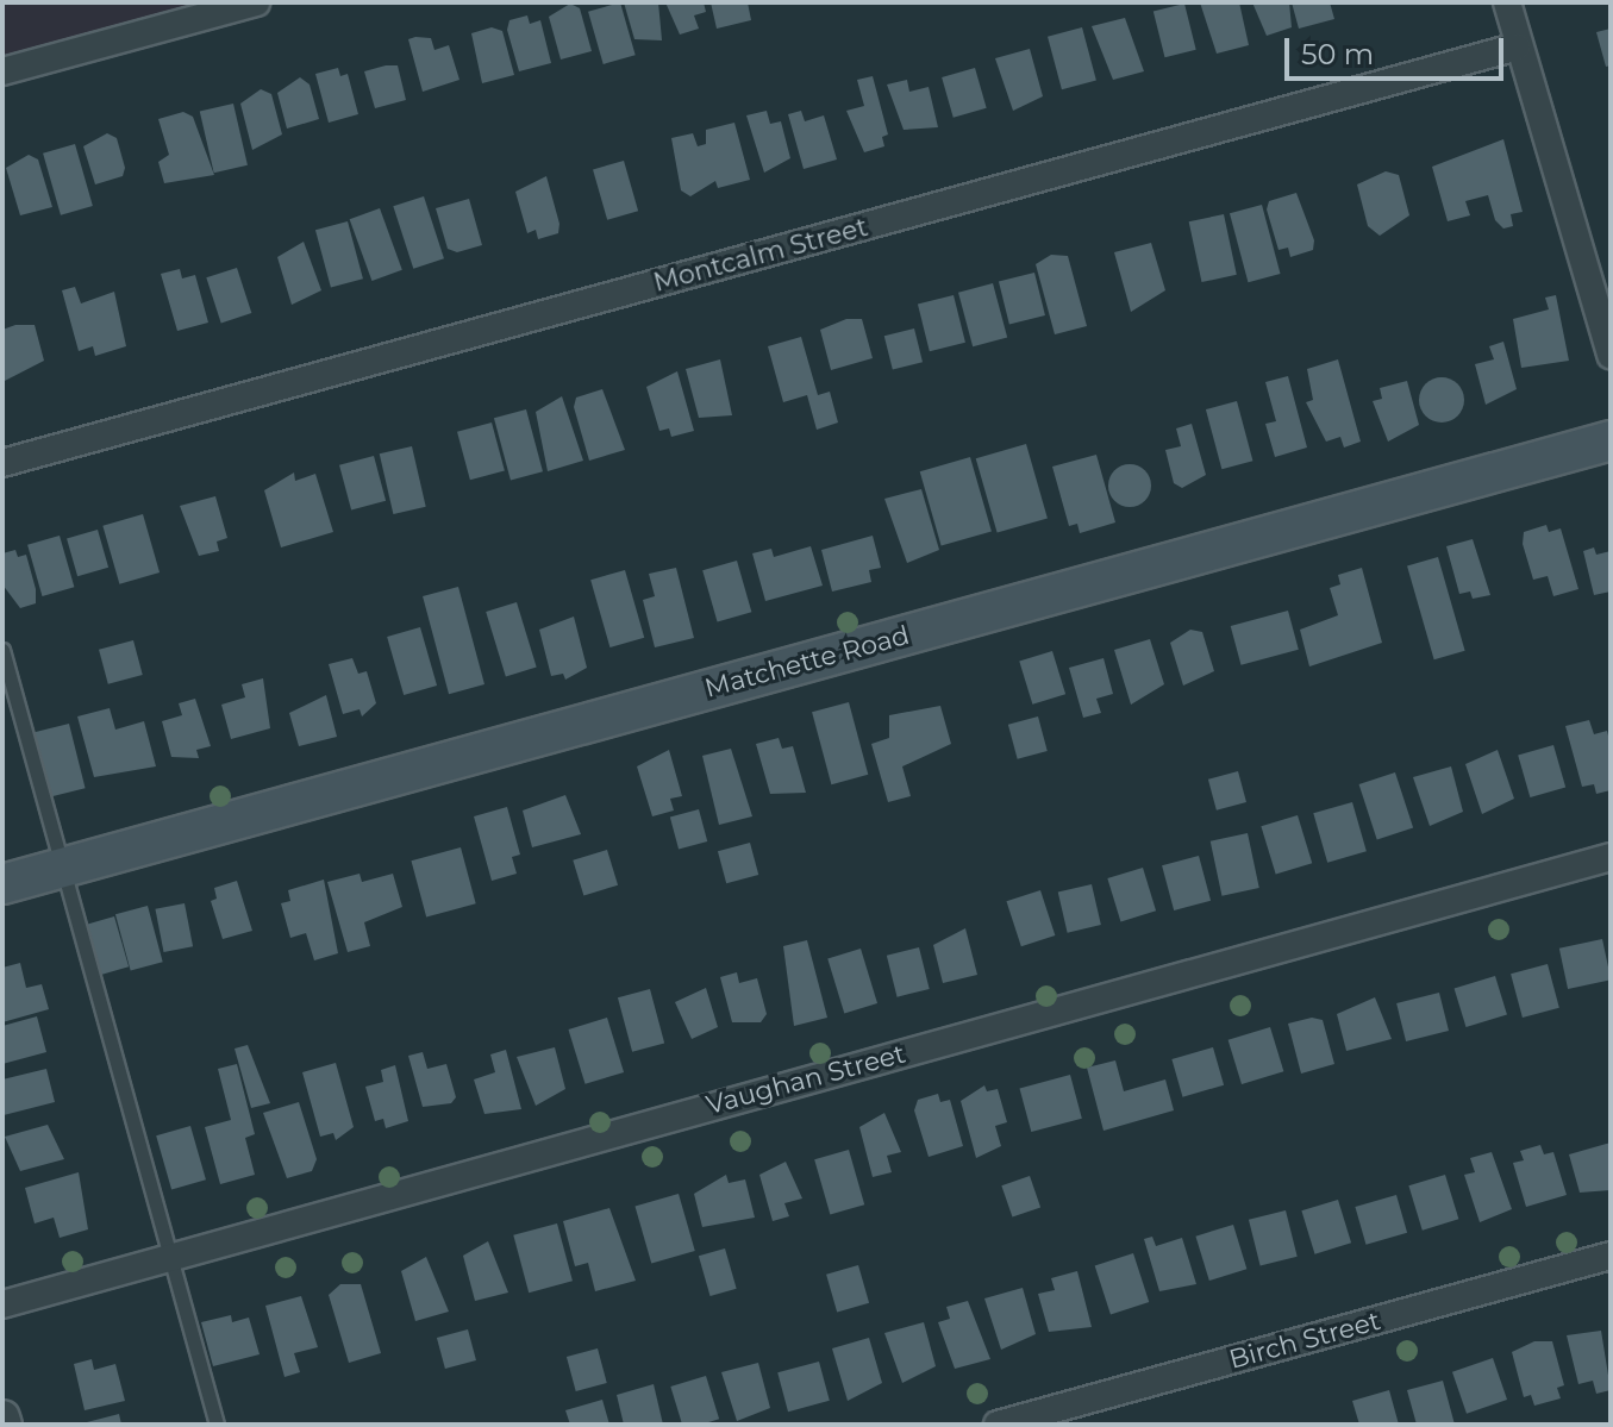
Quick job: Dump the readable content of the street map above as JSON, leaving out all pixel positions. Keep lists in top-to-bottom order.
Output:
{
  "streets": {
    "main road": ["Matchette Road"],
    "street": ["Montcalm Street", "Vaughan Street", "Birch Street"]
  },
  "scale_bar": "50 m"
}
